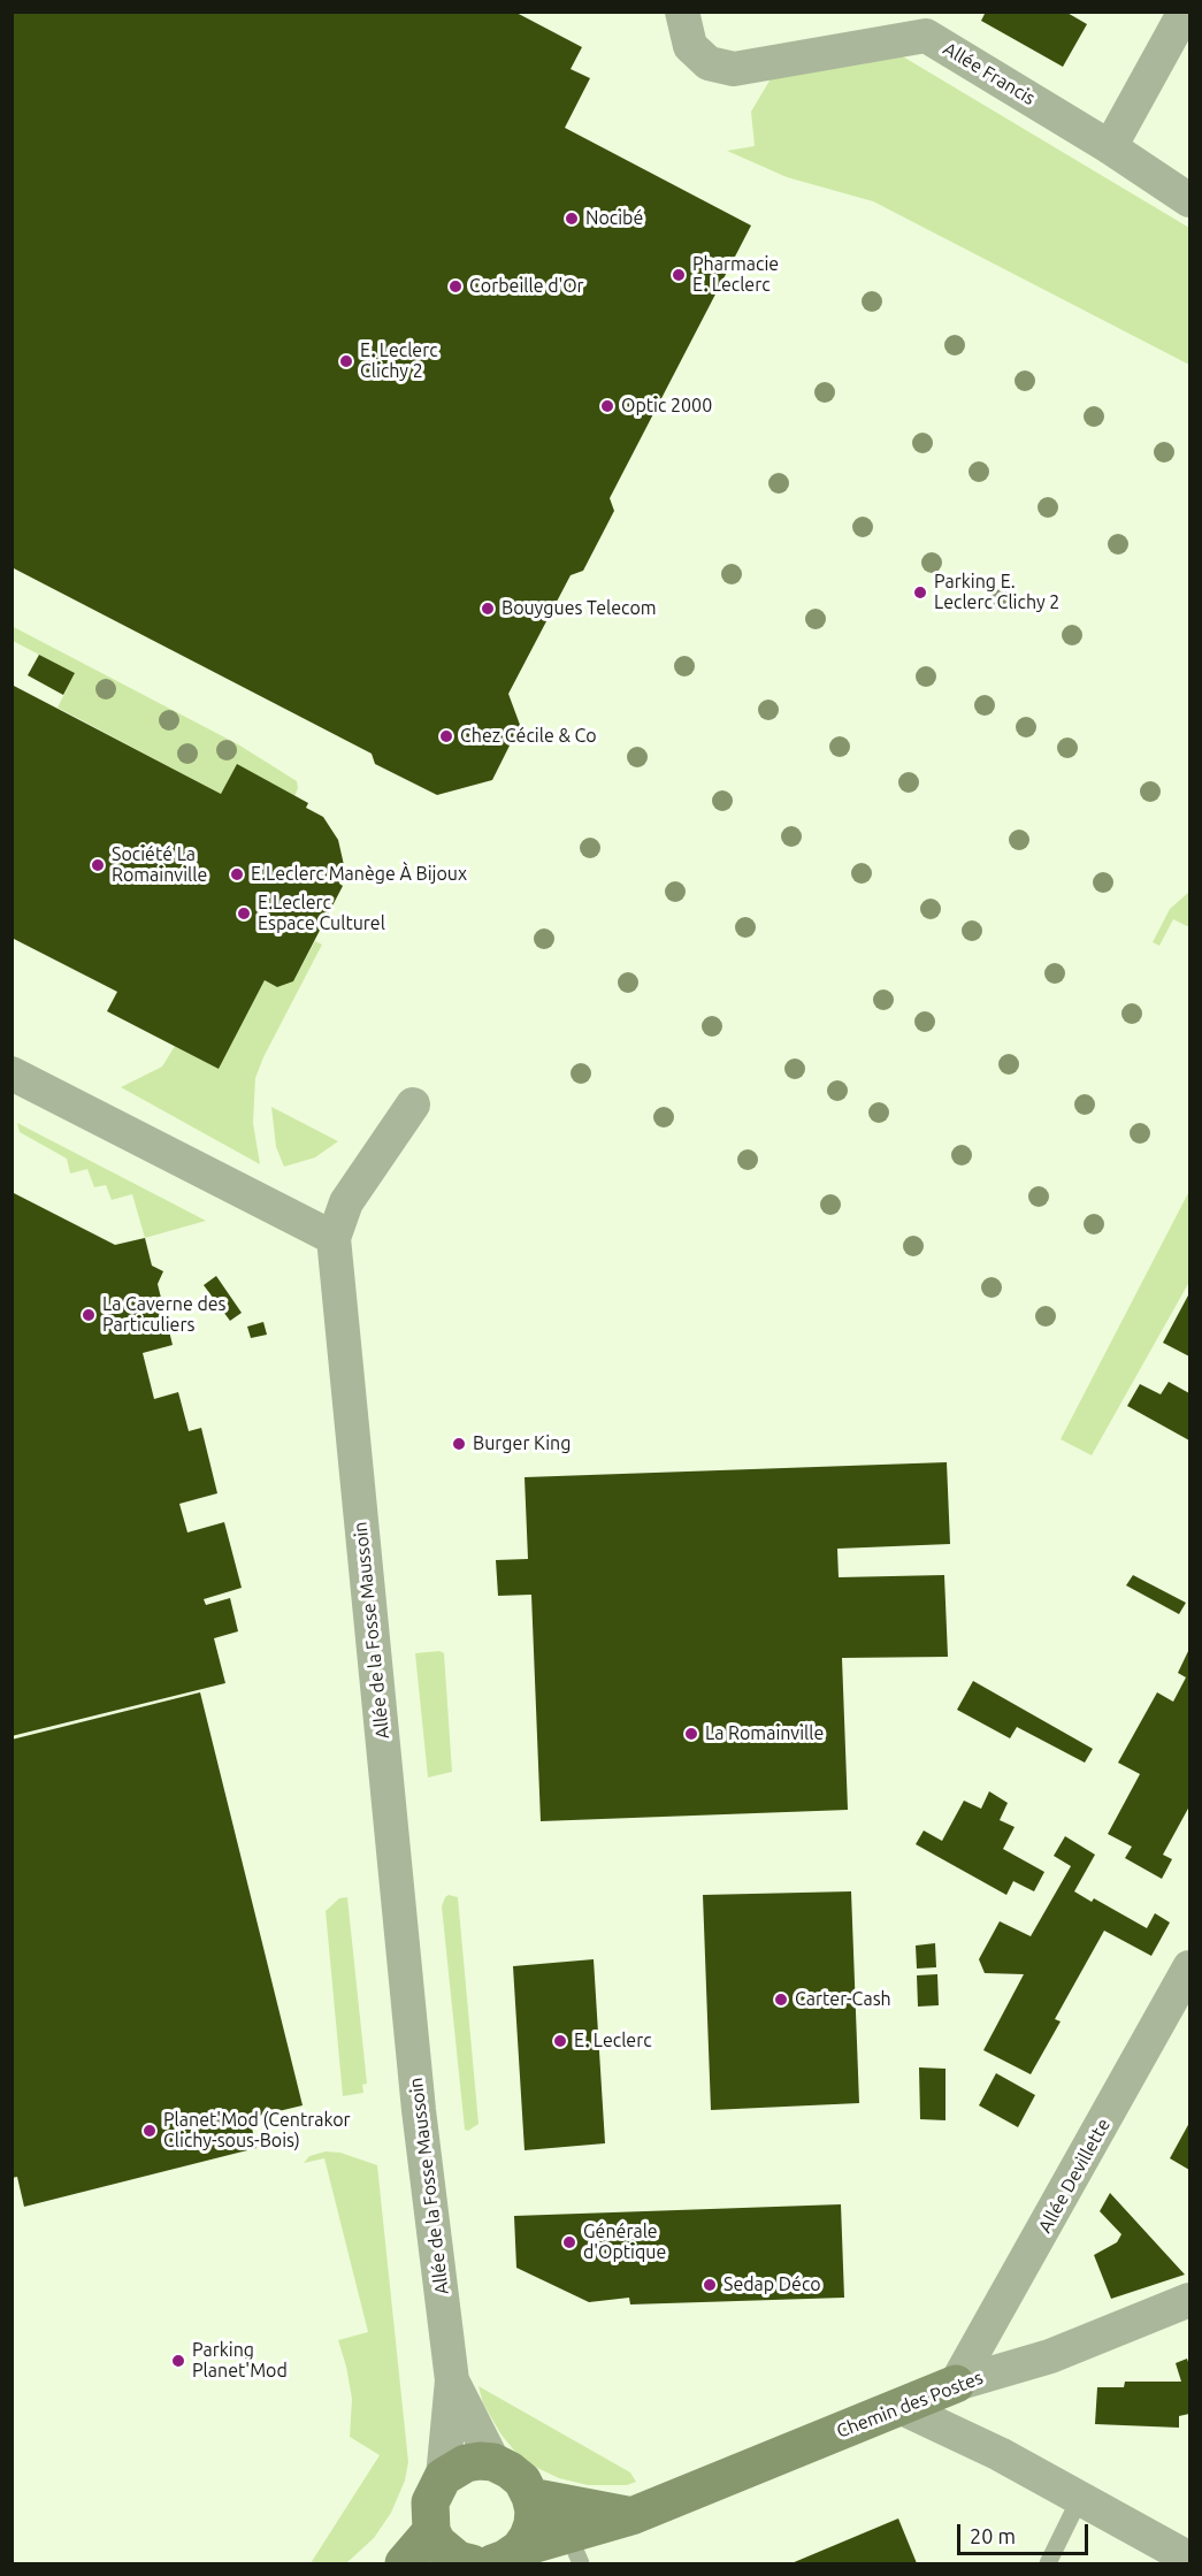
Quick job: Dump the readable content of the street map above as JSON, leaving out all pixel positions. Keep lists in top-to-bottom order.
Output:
{
  "streets": {
    "street": [
      "Allée Francis",
      "Allée de la Fosse Maussoin",
      "Allée Devillette",
      "Chemin des Postes"
    ]
  },
  "crossings": [
    ["Allée Devillette", "Chemin des Postes"]
  ],
  "places": [
    "Nocibé",
    "Pharmacie E. Leclerc",
    "Corbeille d'Or",
    "E. Leclerc Clichy 2",
    "Optic 2000",
    "Parking E. Leclerc Clichy 2",
    "Bouygues Telecom",
    "Chez Cécile & Co",
    "Société La Romainville",
    "E.Leclerc Manège À Bijoux",
    "E.Leclerc Espace Culturel",
    "La Caverne des Particuliers",
    "Burger King",
    "La Romainville",
    "Carter-Cash",
    "E. Leclerc",
    "Planet'Mod (Centrakor Clichy-sous-Bois)",
    "Générale d'Optique",
    "Sedap Déco",
    "Parking Planet'Mod"
  ],
  "scale_bar": "20 m"
}
